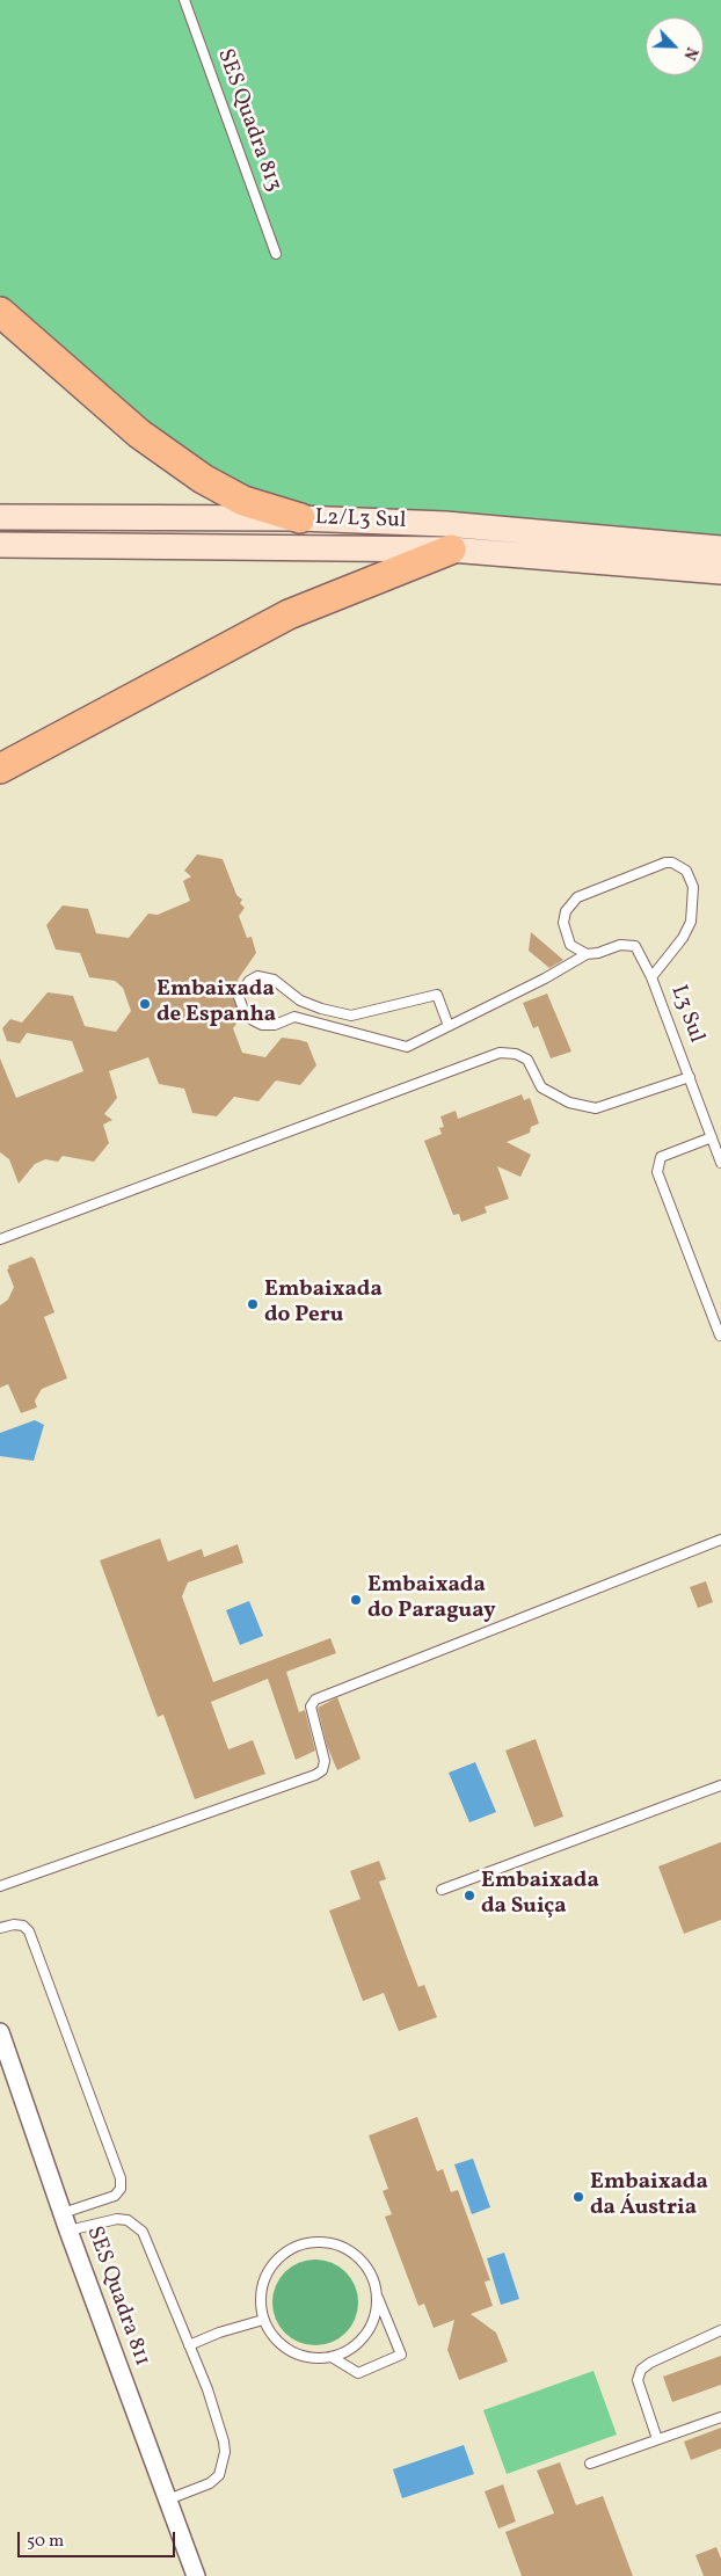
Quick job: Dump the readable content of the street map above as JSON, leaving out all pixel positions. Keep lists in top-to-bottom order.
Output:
{
  "streets": {
    "main road": ["L2/L3 Sul"],
    "street": ["SES Quadra 811"],
    "lane": ["SES Quadra 813", "L3 Sul"]
  },
  "places": [
    "Embaixada de Espanha",
    "Embaixada do Peru",
    "Embaixada do Paraguay",
    "Embaixada da Suiça",
    "Embaixada da Áustria"
  ],
  "scale_bar": "50 m",
  "north": "bottom right"
}
